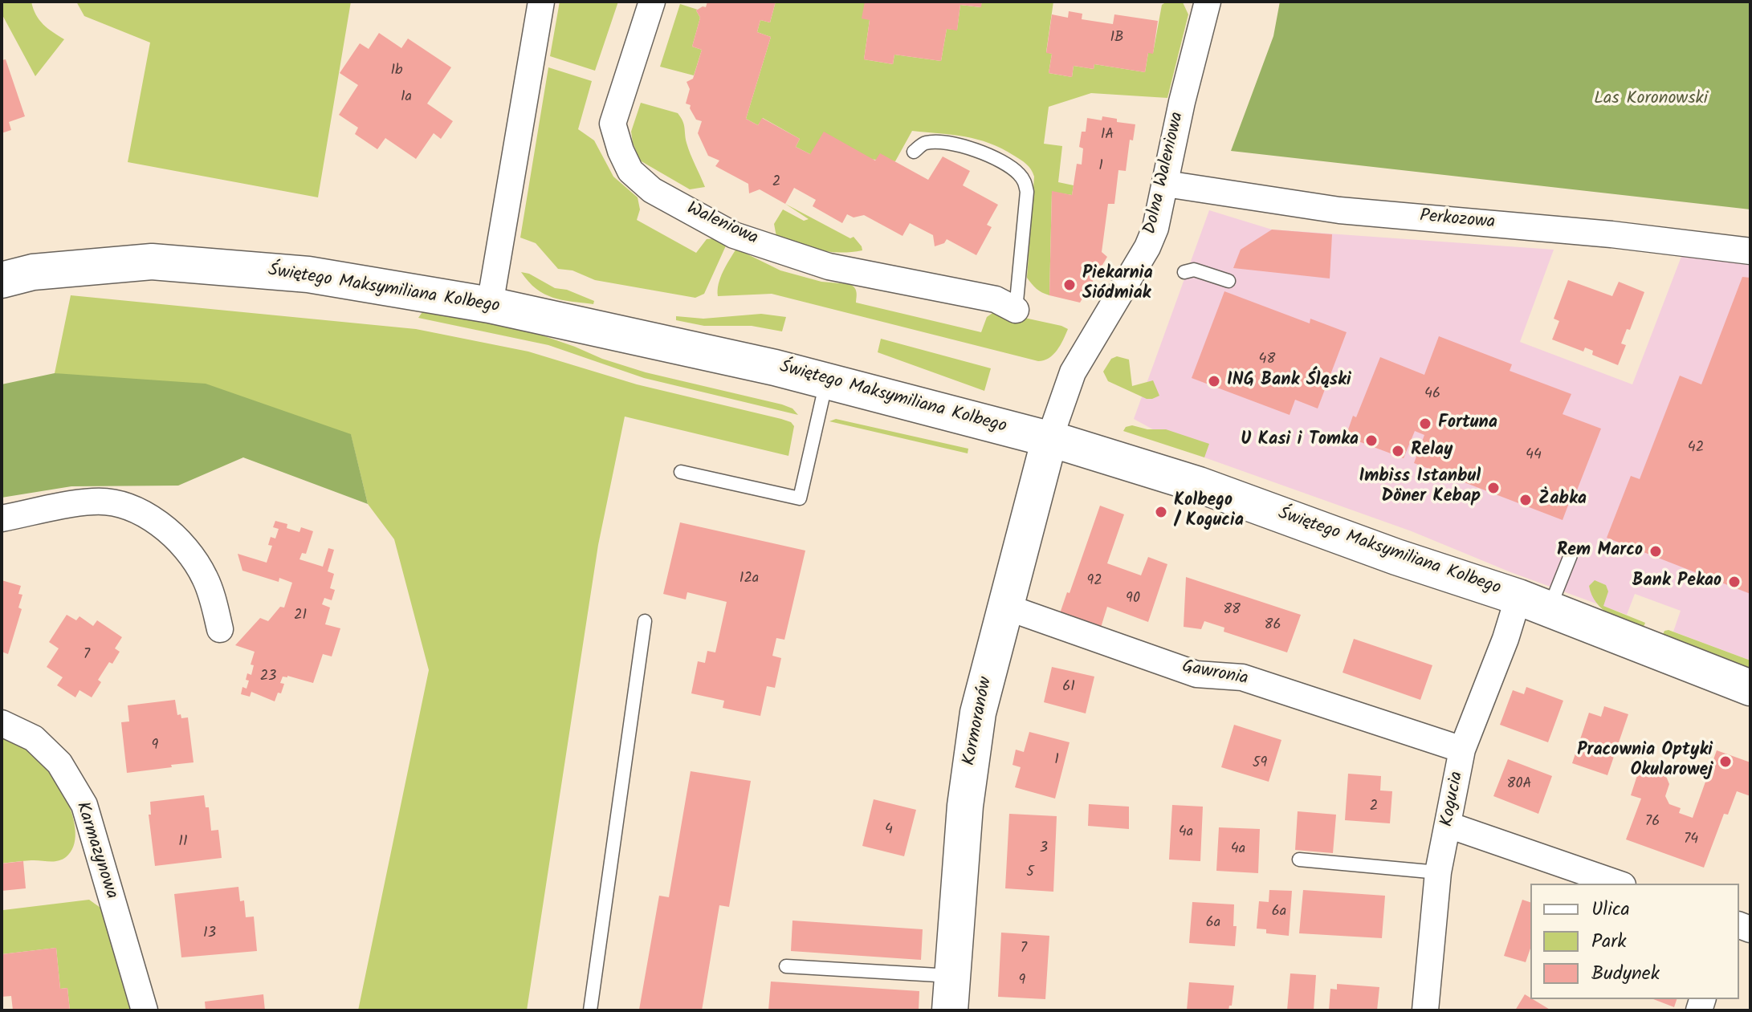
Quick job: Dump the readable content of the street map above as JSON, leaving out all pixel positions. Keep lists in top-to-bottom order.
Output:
{
  "streets": {
    "main road": ["Świętego Maksymiliana Kolbego", "Kormoranów"],
    "street": [
      "Dolna Waleniowa",
      "Perkozowa",
      "Waleniowa",
      "Gawronia",
      "Kogucia",
      "Karmazynowa"
    ]
  },
  "crossings": [
    ["Dolna Waleniowa", "Perkozowa"],
    ["Dolna Waleniowa", "Świętego Maksymiliana Kolbego"],
    ["Dolna Waleniowa", "Kormoranów"],
    ["Świętego Maksymiliana Kolbego", "Kormoranów"],
    ["Świętego Maksymiliana Kolbego", "Kogucia"],
    ["Gawronia", "Kormoranów"],
    ["Gawronia", "Kogucia"]
  ],
  "parks": ["Las Koronowski"],
  "places": [
    "Piekarnia Siódmiak",
    "ING Bank Śląski",
    "Fortuna",
    "U Kasi i Tomka",
    "Relay",
    "Imbiss Istanbul Döner Kebap",
    "Żabka",
    "Kolbego / Kogucia",
    "Rem Marco",
    "Bank Pekao",
    "Pracownia Optyki Okularowej"
  ],
  "house_numbers": [
    "1B",
    "1b",
    "1a",
    "1A",
    "1",
    "2",
    "48",
    "46",
    "42",
    "44",
    "12a",
    "92",
    "90",
    "88",
    "21",
    "86",
    "7",
    "23",
    "61",
    "9",
    "1",
    "59",
    "80A",
    "2",
    "76",
    "4",
    "4a",
    "74",
    "11",
    "3",
    "4a",
    "5",
    "6a",
    "6a",
    "13",
    "7",
    "9"
  ],
  "legend": ["Ulica", "Park", "Budynek"]
}
